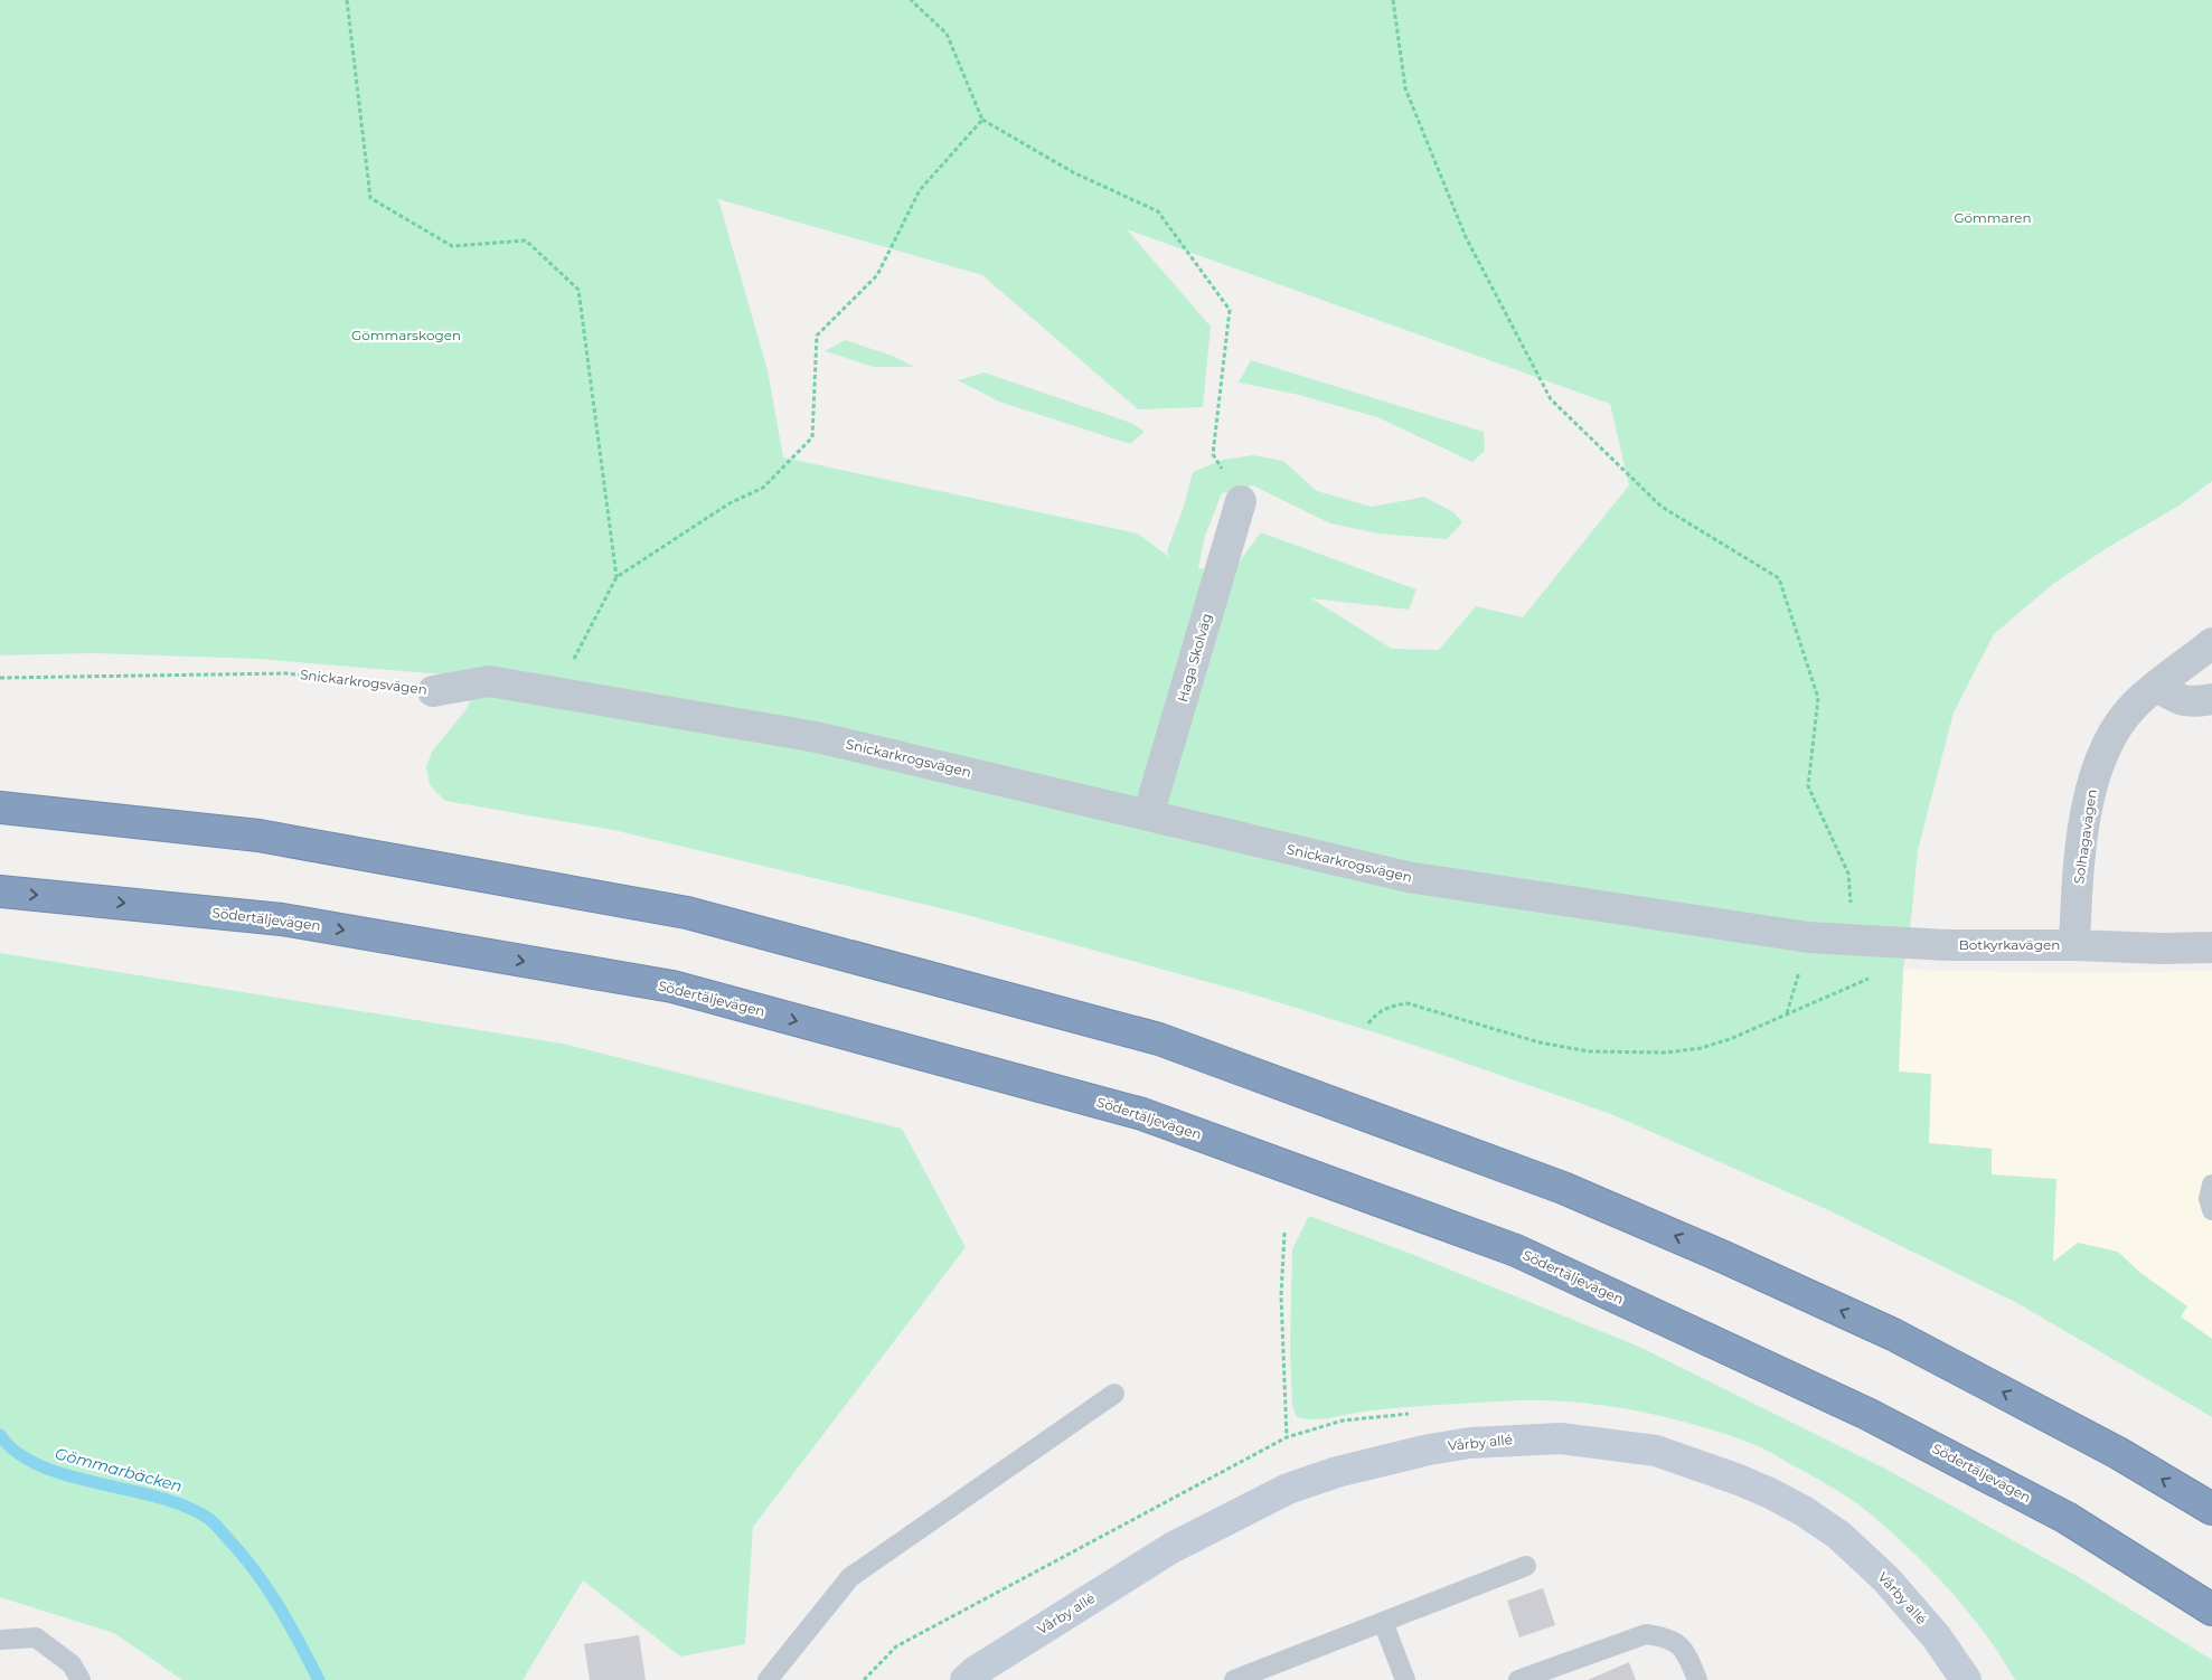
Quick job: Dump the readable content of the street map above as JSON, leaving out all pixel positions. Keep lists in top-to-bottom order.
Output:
{
  "streets": {
    "highway": ["Södertäljevägen"],
    "street": [
      "Haga Skolväg",
      "Snickarkrogsvägen",
      "Solhagavägen",
      "Botkyrkavägen",
      "Vårby allé"
    ]
  },
  "crossings": [
    ["Haga Skolväg", "Snickarkrogsvägen"],
    ["Snickarkrogsvägen", "Botkyrkavägen"],
    ["Solhagavägen", "Botkyrkavägen"]
  ],
  "water": ["Gömmarbäcken"],
  "parks": ["Gömmaren", "Gömmarskogen"]
}
